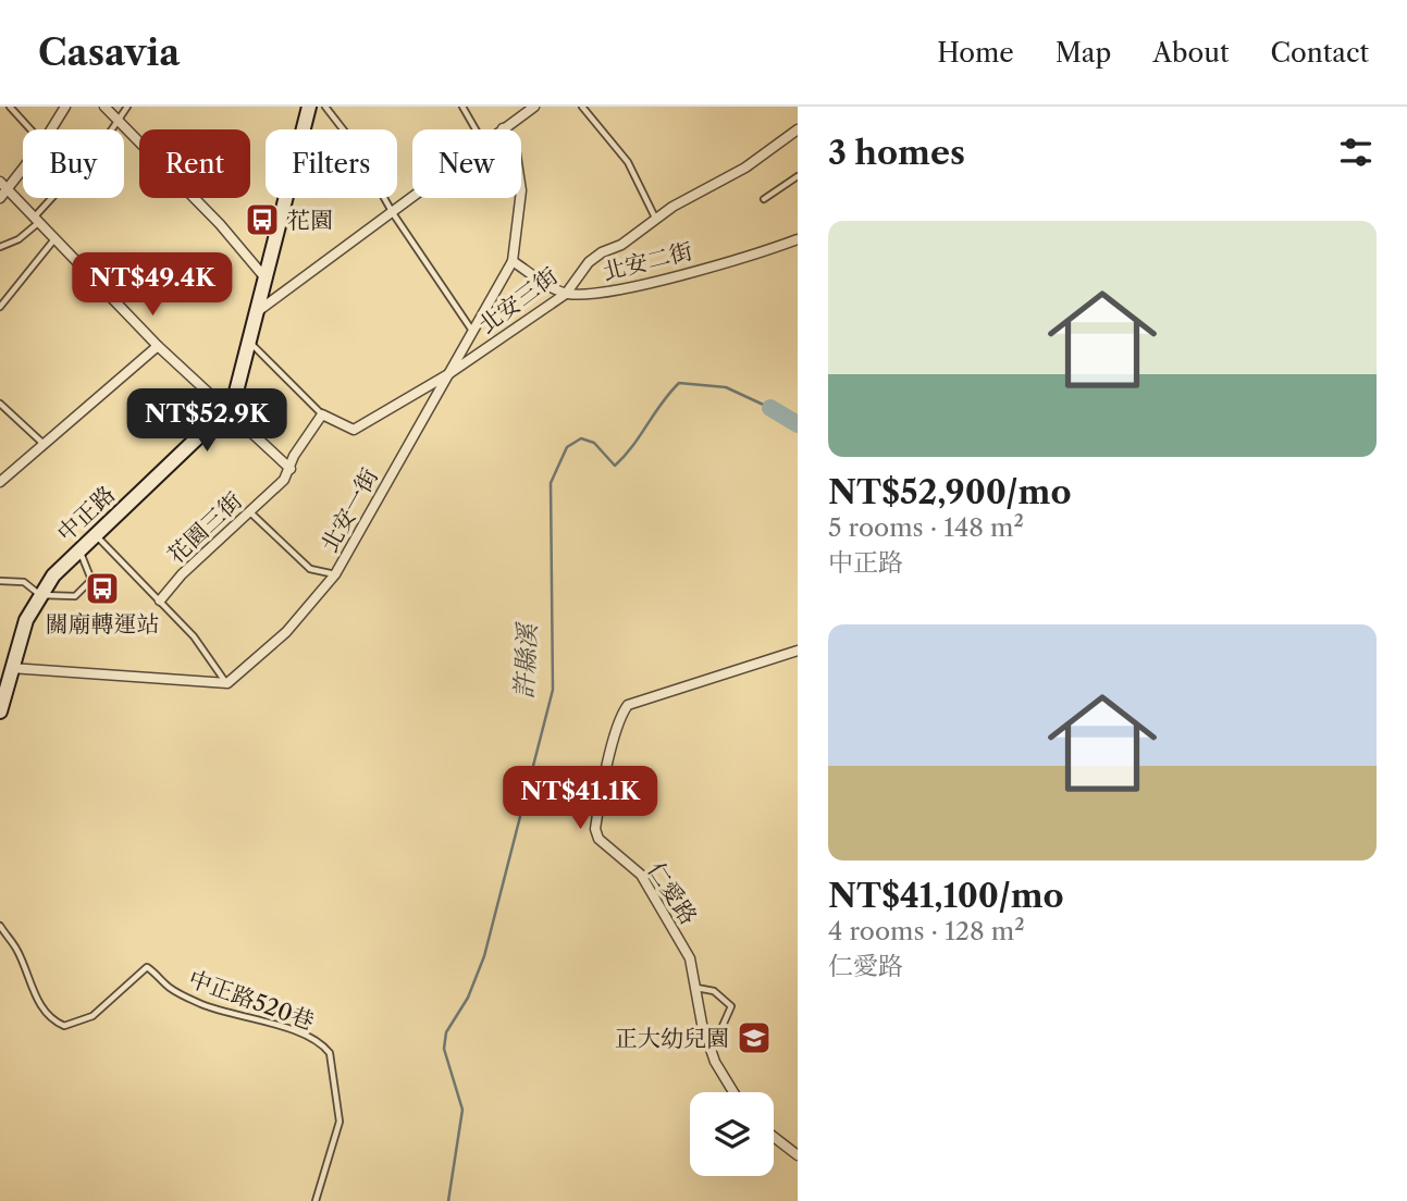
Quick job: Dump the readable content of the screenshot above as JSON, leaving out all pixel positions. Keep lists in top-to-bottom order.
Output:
{
  "streets": {
    "main road": ["中正路"],
    "street": [
      "北安二街",
      "北安三街",
      "北安一街",
      "花園三街",
      "仁愛路"
    ],
    "lane": ["中正路520巷"]
  },
  "crossings": [
    ["北安二街", "北安三街"],
    ["北安三街", "北安一街"]
  ],
  "water": ["許縣溪"],
  "places": {
    "bus stop": ["花園", "關廟轉運站"],
    "school or university": ["正大幼兒園"]
  },
  "page": {
    "header": "Casavia",
    "nav": [
      "Home",
      "Map",
      "About",
      "Contact"
    ],
    "heading": "3 homes",
    "chip": [
      "Buy",
      "Rent",
      "Filters",
      "New"
    ],
    "list": [
      {
        "name": "NT$52,900/mo",
        "note": "5 rooms · 148 m² · 中正路"
      },
      {
        "name": "NT$41,100/mo",
        "note": "4 rooms · 128 m² · 仁愛路"
      }
    ],
    "price": ["NT$49.4K", "NT$52.9K", "NT$41.1K"]
  }
}
